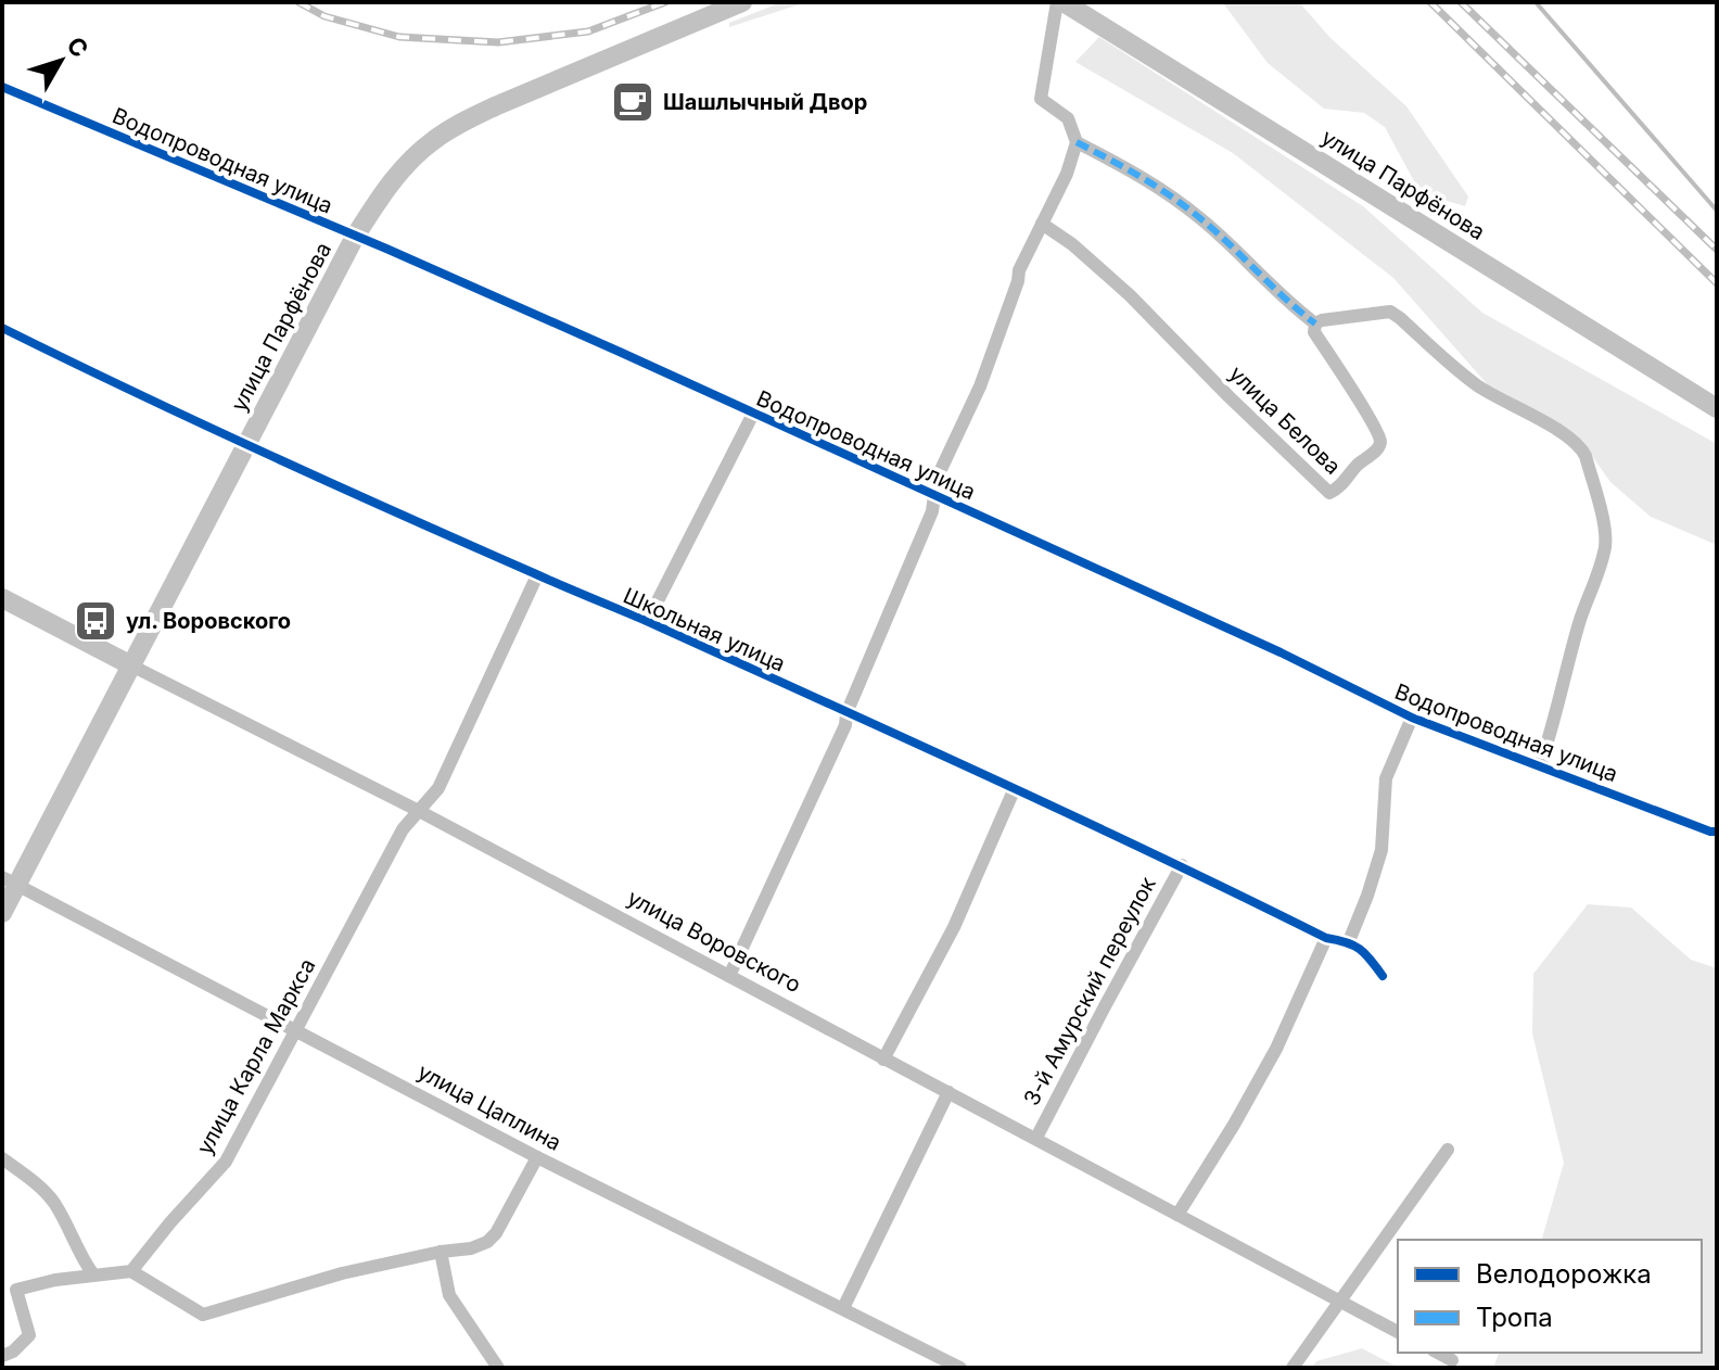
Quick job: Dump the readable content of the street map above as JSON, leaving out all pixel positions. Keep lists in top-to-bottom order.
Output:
{
  "streets": {
    "main road": ["улица Парфёнова", "улица Воровского"],
    "street": [
      "Водопроводная улица",
      "улица Белова",
      "Школьная улица",
      "3-й Амурский переулок",
      "улица Карла Маркса",
      "улица Цаплина"
    ]
  },
  "crossings": [
    ["Водопроводная улица", "улица Парфёнова"],
    ["улица Парфёнова", "Школьная улица"],
    ["улица Парфёнова", "улица Воровского"],
    ["улица Парфёнова", "улица Цаплина"],
    ["Школьная улица", "3-й Амурский переулок"],
    ["Школьная улица", "улица Карла Маркса"],
    ["улица Воровского", "3-й Амурский переулок"],
    ["улица Воровского", "улица Карла Маркса"],
    ["улица Карла Маркса", "улица Цаплина"]
  ],
  "places": {
    "cafe": ["Шашлычный Двор"],
    "bus stop": ["ул. Воровского"]
  },
  "legend": ["Велодорожка", "Тропа"],
  "north": "top right"
}
